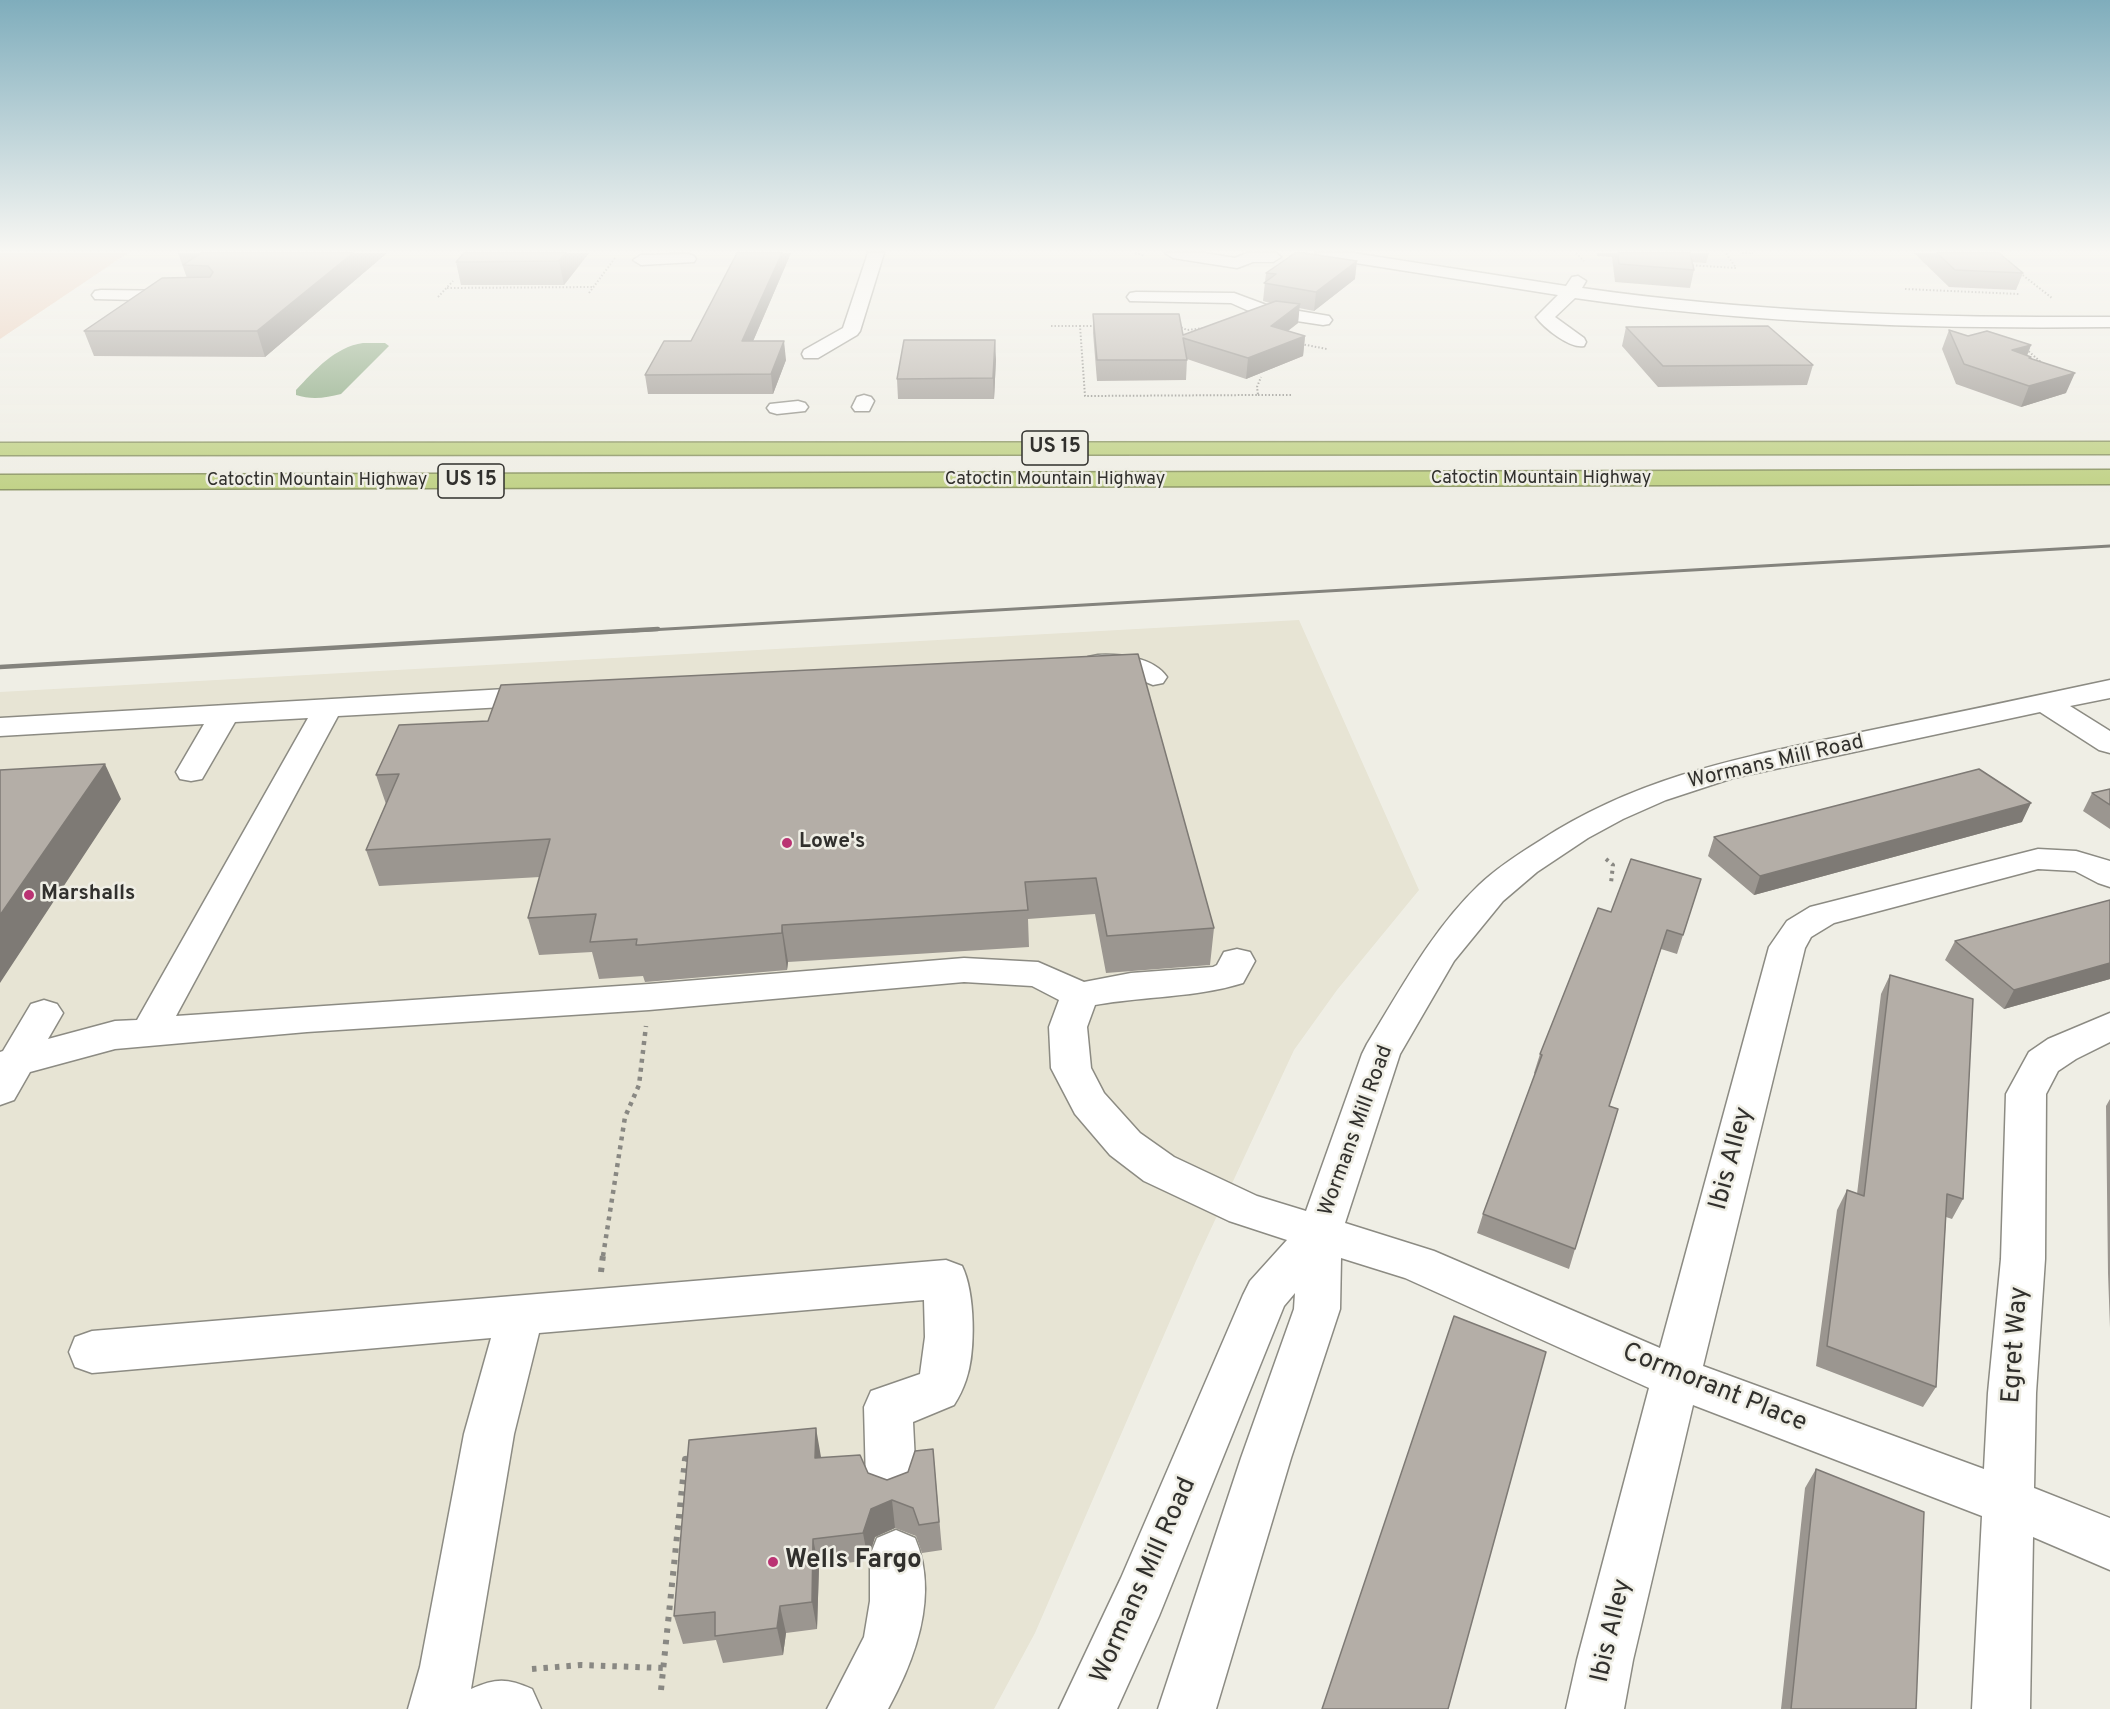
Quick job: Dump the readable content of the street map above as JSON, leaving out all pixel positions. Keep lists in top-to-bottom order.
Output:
{
  "streets": {
    "highway": ["US 15", "Catoctin Mountain Highway"],
    "street": [
      "Wormans Mill Road",
      "Ibis Alley",
      "Egret Way",
      "Cormorant Place"
    ]
  },
  "crossings": [
    ["Wormans Mill Road", "Cormorant Place"],
    ["Ibis Alley", "Cormorant Place"],
    ["Egret Way", "Cormorant Place"]
  ],
  "places": ["Lowe's", "Marshalls", "Wells Fargo"]
}
